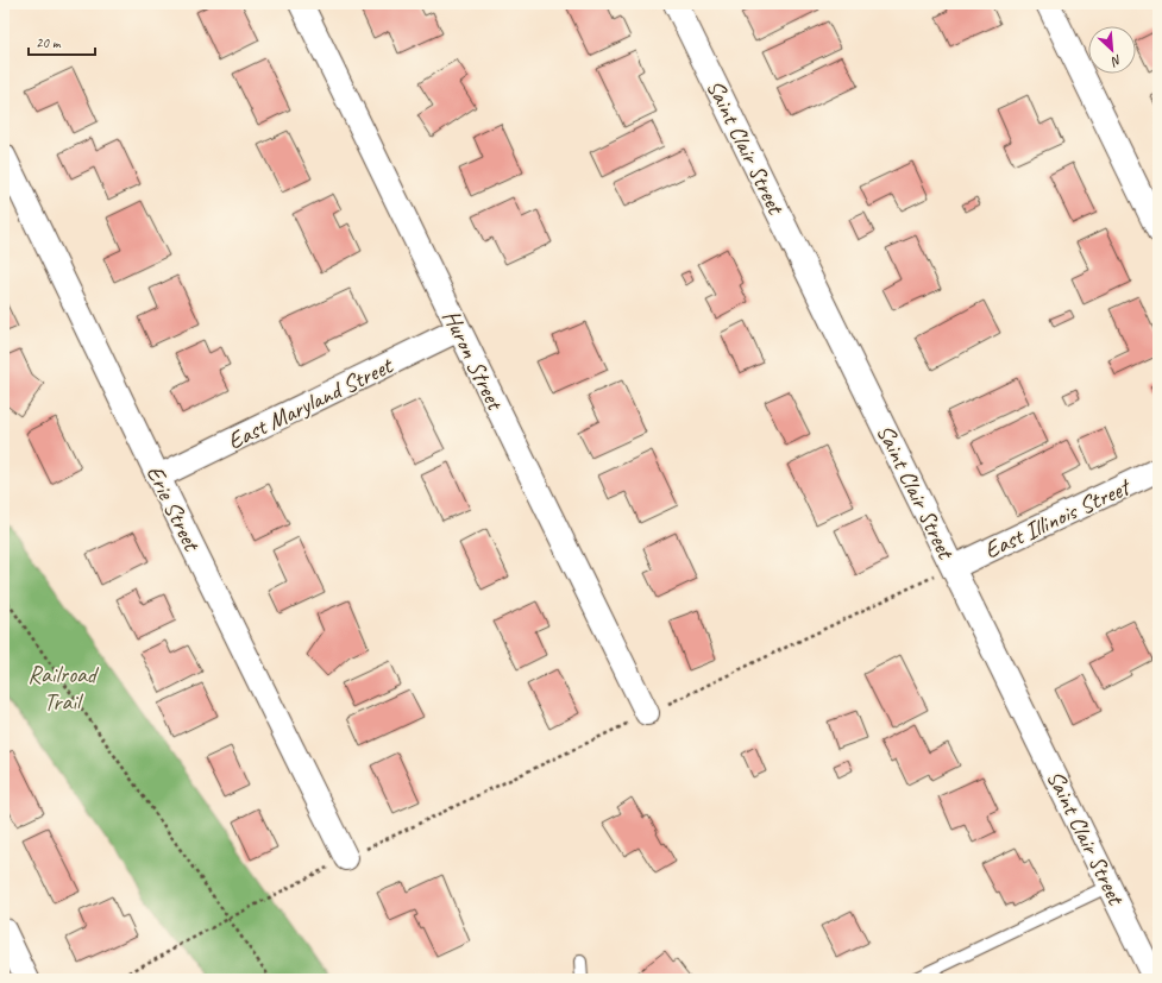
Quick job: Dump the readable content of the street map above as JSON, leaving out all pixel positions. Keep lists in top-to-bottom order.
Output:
{
  "streets": {
    "street": [
      "Saint Clair Street",
      "Huron Street",
      "East Maryland Street",
      "Erie Street",
      "East Illinois Street"
    ]
  },
  "crossings": [
    ["Saint Clair Street", "East Illinois Street"],
    ["Huron Street", "East Maryland Street"],
    ["East Maryland Street", "Erie Street"]
  ],
  "parks": ["Railroad Trail"],
  "scale_bar": "20 m",
  "north": "bottom right"
}
